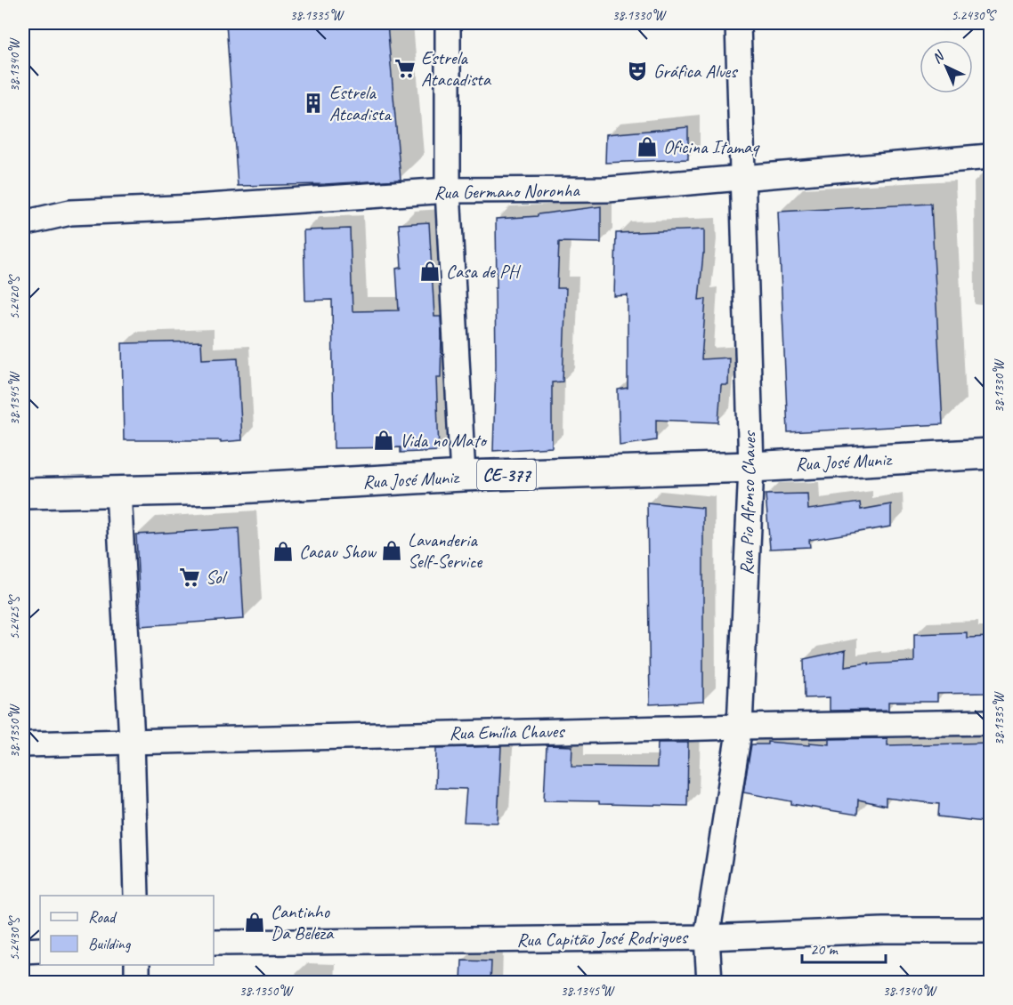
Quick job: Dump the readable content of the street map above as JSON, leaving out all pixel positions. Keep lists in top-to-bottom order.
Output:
{
  "streets": {
    "main road": ["Rua José Muniz", "CE-377"],
    "street": [
      "Rua Germano Noronha",
      "Rua Pio Afonso Chaves",
      "Rua Emília Chaves",
      "Rua Capitão José Rodrigues"
    ]
  },
  "crossings": [
    ["Rua Germano Noronha", "Rua Pio Afonso Chaves"],
    ["Rua José Muniz", "Rua Pio Afonso Chaves"],
    ["Rua Pio Afonso Chaves", "Rua Emília Chaves"],
    ["Rua Pio Afonso Chaves", "Rua Capitão José Rodrigues"]
  ],
  "places": {
    "supermarket": ["Estrela Atacadista", "Sol"],
    "theatre": ["Gráfica Alves"],
    "building": ["Estrela Atcadista"],
    "shop": [
      "Oficina Itamaq",
      "Casa de PH",
      "Vida no Mato",
      "Lavanderia Self-Service",
      "Cacau Show",
      "Cantinho Da Beleza"
    ]
  },
  "legend": ["Road", "Building"],
  "scale_bar": "20 m",
  "north": "top left",
  "coordinates": [
    "38.1335°W",
    "38.1330°W",
    "5.2430°S",
    "38.1340°W",
    "5.2420°S",
    "38.1345°W",
    "5.2425°S",
    "38.1350°W"
  ]
}
